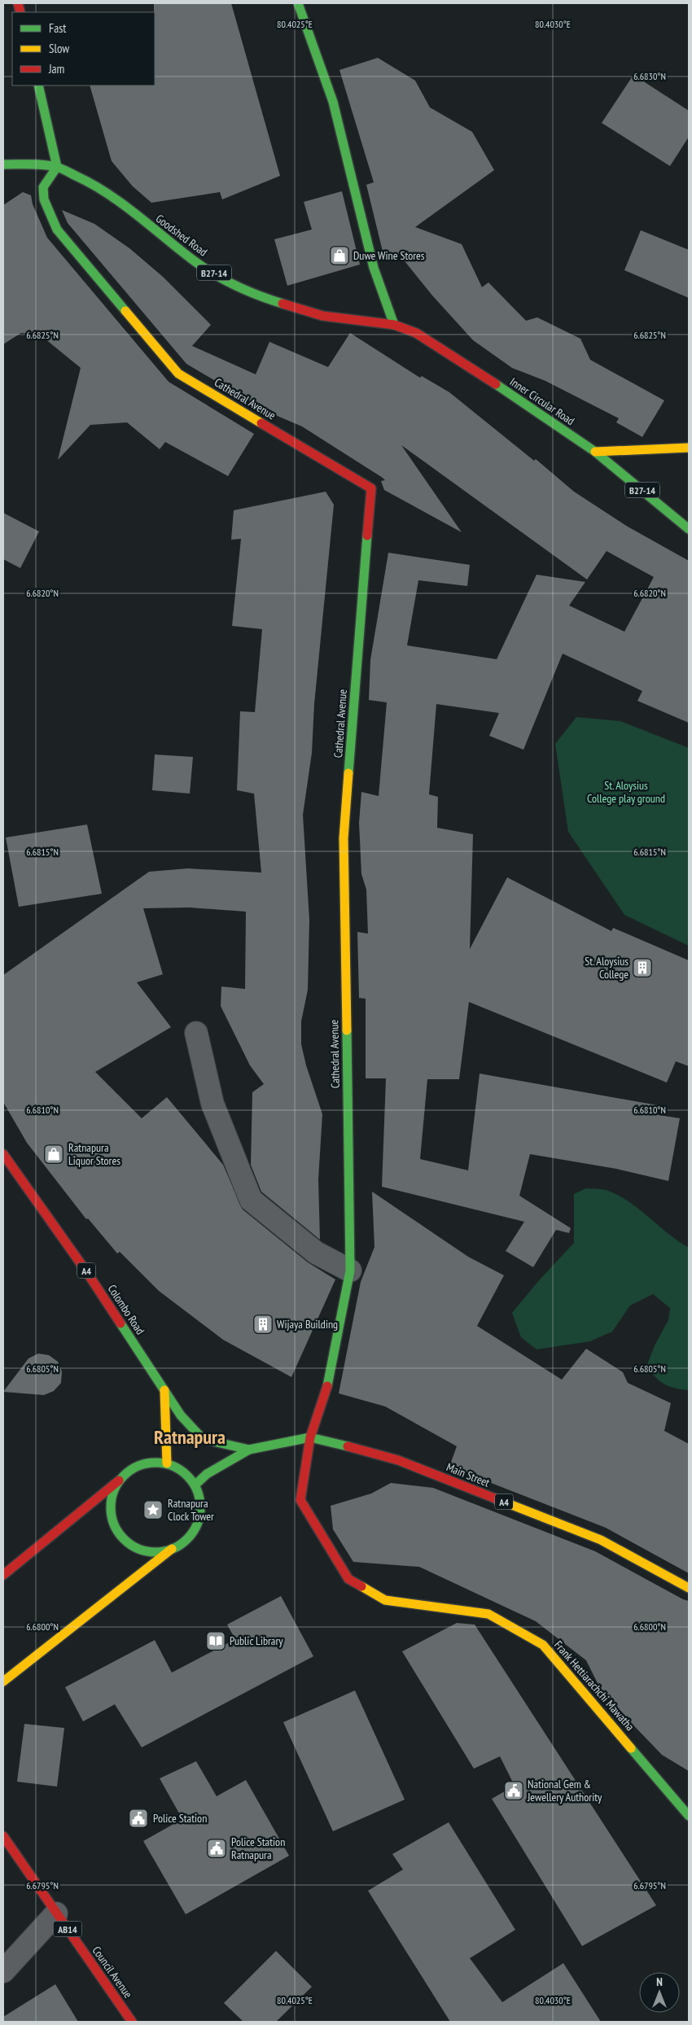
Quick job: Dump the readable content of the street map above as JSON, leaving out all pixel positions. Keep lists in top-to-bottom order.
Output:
{
  "streets": {
    "main road": [
      "Goodshed Road",
      "B27-14",
      "Cathedral Avenue",
      "Inner Circular Road",
      "A4",
      "Colombo Road",
      "Main Street",
      "Frank Hettiarachchi Mawatha",
      "AB14",
      "Council Avenue"
    ]
  },
  "crossings": [
    ["Goodshed Road", "B27-14"],
    ["Goodshed Road", "Cathedral Avenue"],
    ["Goodshed Road", "Inner Circular Road"],
    ["B27-14", "Cathedral Avenue"],
    ["B27-14", "Inner Circular Road"],
    ["Cathedral Avenue", "Main Street"],
    ["Cathedral Avenue", "Frank Hettiarachchi Mawatha"],
    ["Colombo Road", "Main Street"],
    ["Main Street", "Frank Hettiarachchi Mawatha"]
  ],
  "districts": ["Ratnapura"],
  "parks": ["St. Aloysius College play ground"],
  "places": {
    "shop": ["Duwe Wine Stores", "Ratnapura Liquor Stores"],
    "building": ["St. Aloysius College", "Wijaya Building"],
    "place": ["Ratnapura Clock Tower"],
    "library": ["Public Library"],
    "public building": ["National Gem & Jewellery Authority", "Police Station", "Police Station Ratnapura"]
  },
  "legend": ["Fast", "Slow", "Jam"],
  "north": "top",
  "coordinates": [
    "80.4025°E",
    "80.4030°E",
    "6.6830°N",
    "6.6825°N",
    "6.6820°N",
    "6.6815°N",
    "6.6810°N",
    "6.6805°N",
    "6.6800°N",
    "6.6795°N"
  ]
}
